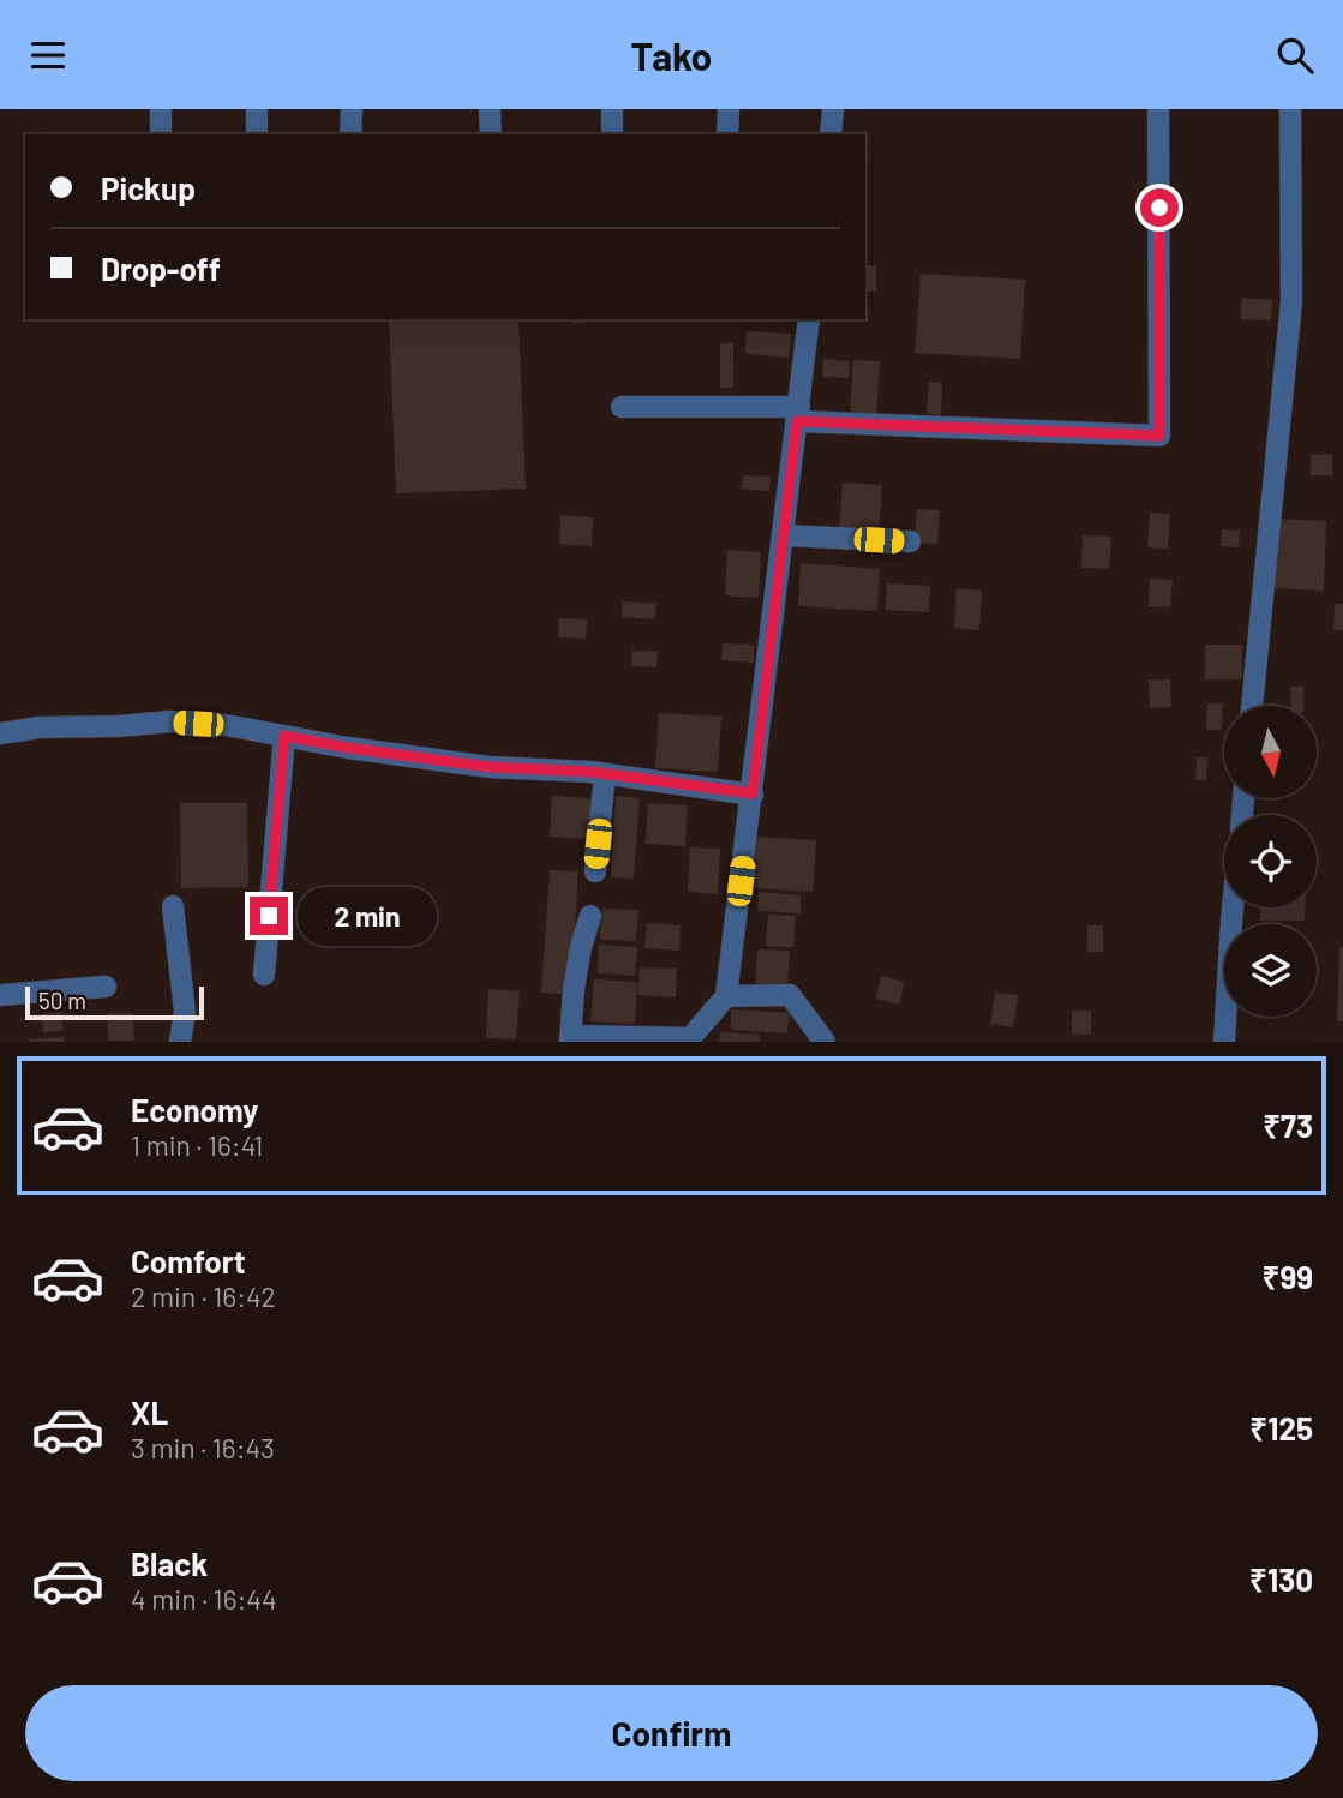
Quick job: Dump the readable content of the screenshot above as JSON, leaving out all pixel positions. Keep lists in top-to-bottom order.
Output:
{
  "scale_bar": "50 m",
  "north": "bottom",
  "page": {
    "header": "Tako",
    "banner": ["Pickup", "Drop-off"],
    "bubble": "2 min",
    "scale": "50 m",
    "list": [
      {
        "name": "Economy",
        "note": "1 min · 16:41",
        "value": "₹73"
      },
      {
        "name": "Comfort",
        "note": "2 min · 16:42",
        "value": "₹99"
      },
      {
        "name": "XL",
        "note": "3 min · 16:43",
        "value": "₹125"
      },
      {
        "name": "Black",
        "note": "4 min · 16:44",
        "value": "₹130"
      }
    ],
    "buttons": "Confirm"
  }
}
